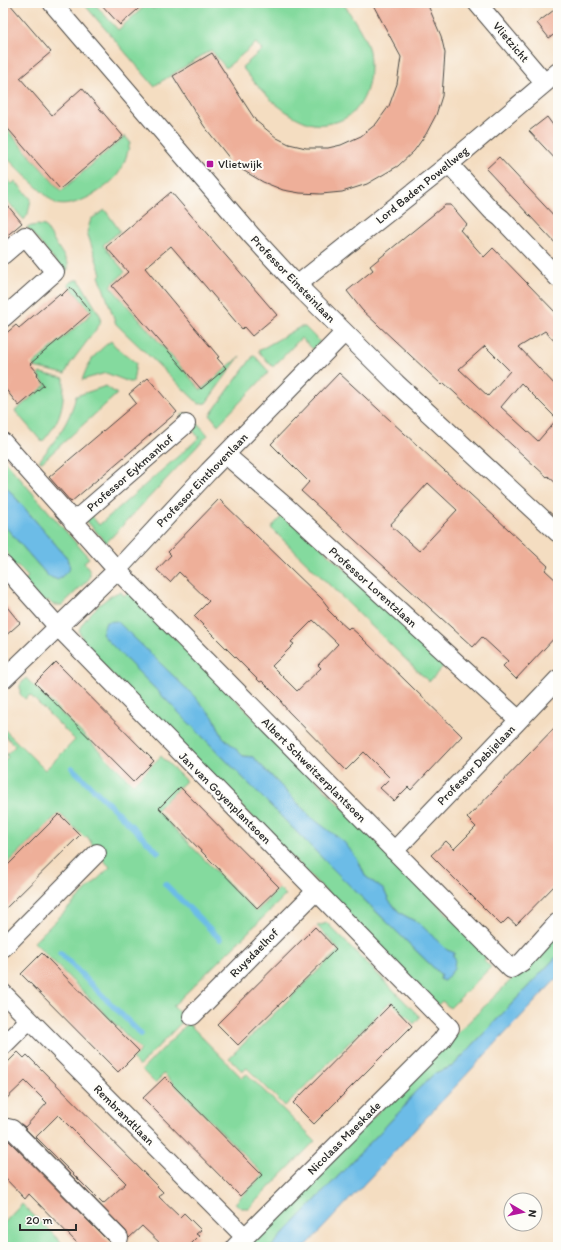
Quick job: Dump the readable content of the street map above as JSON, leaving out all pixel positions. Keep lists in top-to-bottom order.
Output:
{
  "streets": {
    "street": [
      "Vlietzicht",
      "Lord Baden Powellweg",
      "Professor Einsteinlaan",
      "Professor Eykmanhof",
      "Professor Einthovenlaan",
      "Professor Lorentzlaan",
      "Professor Debijelaan",
      "Albert Schweitzerplantsoen",
      "Jan van Goyenplantsoen",
      "Ruysdaelhof",
      "Rembrandtlaan",
      "Nicolaas Maeskade"
    ]
  },
  "crossings": [
    ["Vlietzicht", "Lord Baden Powellweg"],
    ["Lord Baden Powellweg", "Professor Einsteinlaan"],
    ["Professor Einsteinlaan", "Professor Einthovenlaan"],
    ["Professor Einthovenlaan", "Professor Lorentzlaan"],
    ["Professor Einthovenlaan", "Albert Schweitzerplantsoen"],
    ["Professor Einthovenlaan", "Jan van Goyenplantsoen"],
    ["Professor Lorentzlaan", "Professor Debijelaan"],
    ["Professor Debijelaan", "Albert Schweitzerplantsoen"],
    ["Jan van Goyenplantsoen", "Ruysdaelhof"],
    ["Jan van Goyenplantsoen", "Nicolaas Maeskade"],
    ["Rembrandtlaan", "Nicolaas Maeskade"]
  ],
  "places": {
    "transit": ["Vlietwijk"]
  },
  "scale_bar": "20 m",
  "north": "right"
}
